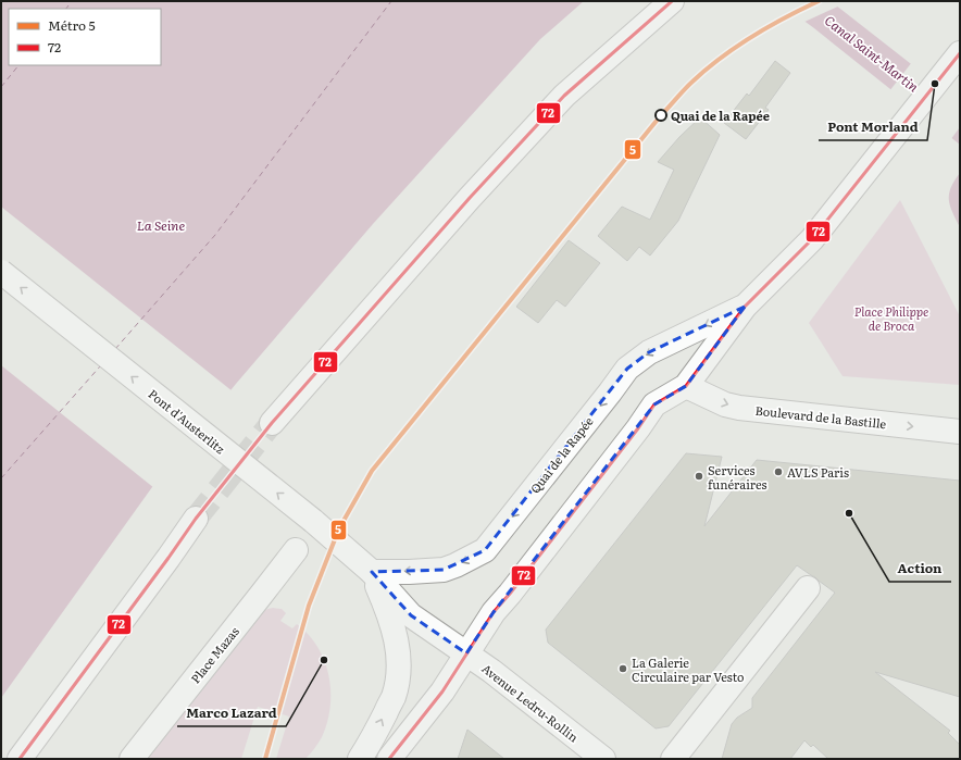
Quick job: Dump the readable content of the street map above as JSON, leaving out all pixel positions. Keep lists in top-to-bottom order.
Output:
{
  "streets": {
    "main road": [
      "Boulevard de la Bastille",
      "Pont d'Austerlitz",
      "Quai de la Rapée",
      "Place Mazas",
      "Avenue Ledru-Rollin"
    ]
  },
  "crossings": [
    ["Pont d'Austerlitz", "Quai de la Rapée"],
    ["Pont d'Austerlitz", "Avenue Ledru-Rollin"]
  ],
  "one_way": ["Boulevard de la Bastille", "Pont d'Austerlitz"],
  "water": ["Canal Saint-Martin", "La Seine"],
  "parks": ["Place Philippe de Broca"],
  "places": [
    "Pont Morland",
    "Quai de la Rapée",
    "AVLS Paris",
    "Services funéraires",
    "Action",
    "Marco Lazard",
    "La Galerie Circulaire par Vesto"
  ],
  "lines": ["metro line 5", "transit line 72"],
  "legend": ["Métro 5", "72"]
}
